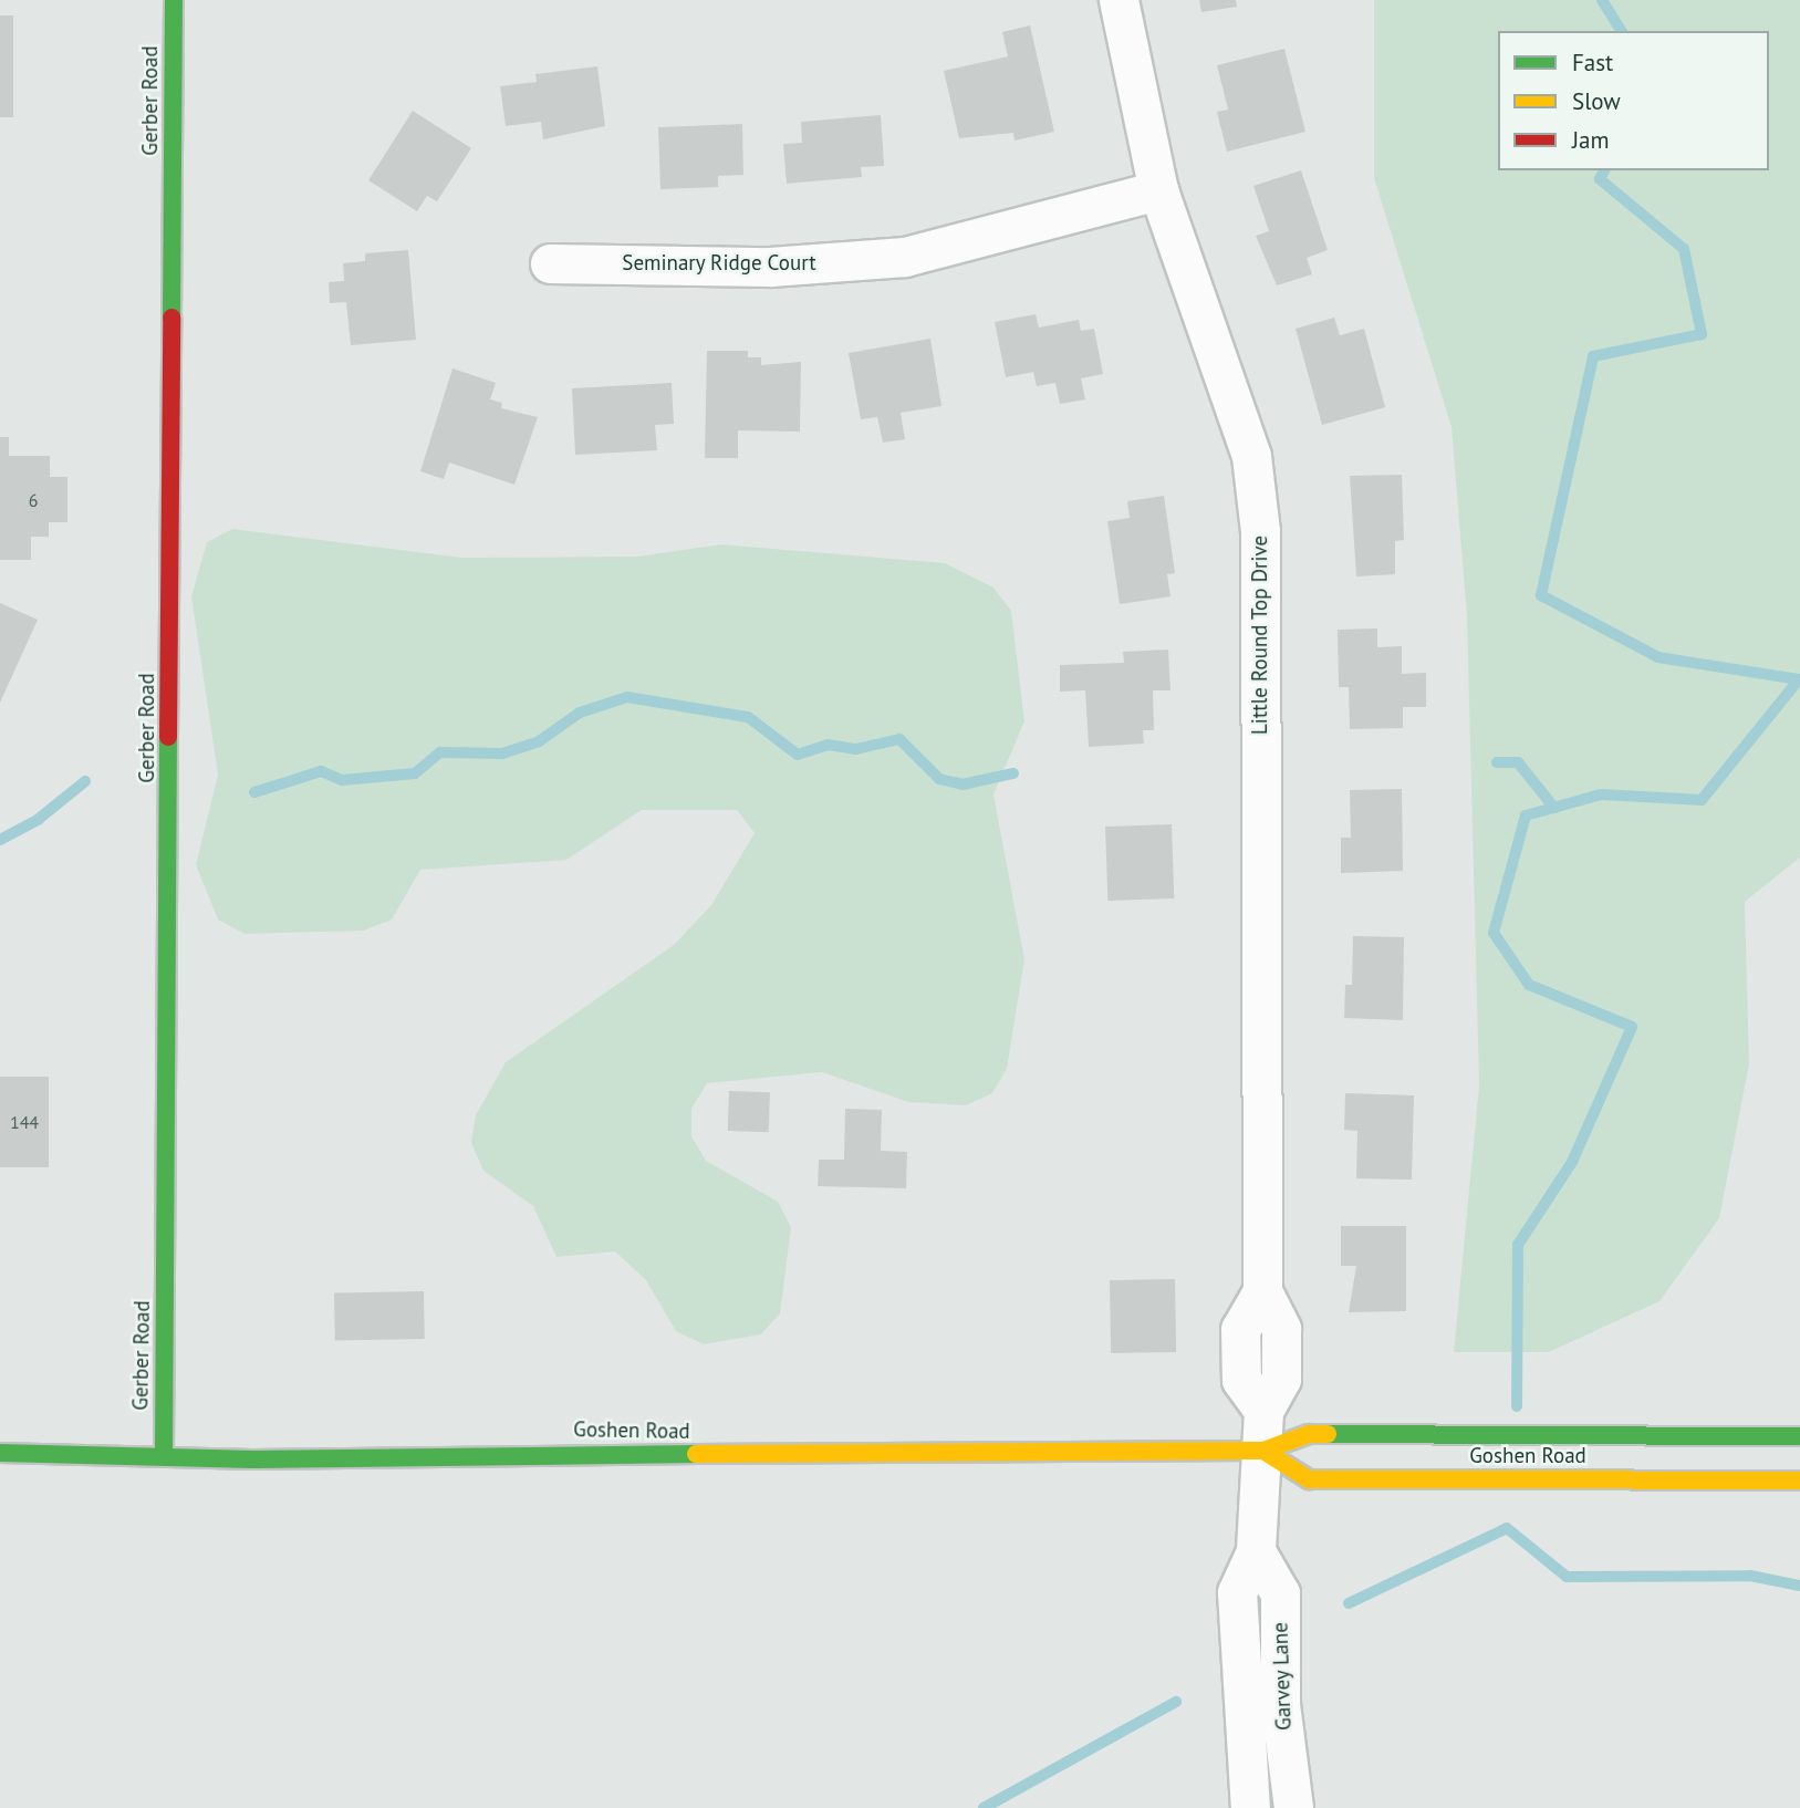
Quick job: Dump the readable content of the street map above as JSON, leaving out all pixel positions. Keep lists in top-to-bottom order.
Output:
{
  "streets": {
    "street": [
      "Gerber Road",
      "Seminary Ridge Court",
      "Little Round Top Drive",
      "Goshen Road",
      "Garvey Lane"
    ]
  },
  "crossings": [
    ["Gerber Road", "Goshen Road"],
    ["Seminary Ridge Court", "Little Round Top Drive"],
    ["Little Round Top Drive", "Goshen Road"],
    ["Little Round Top Drive", "Garvey Lane"],
    ["Goshen Road", "Garvey Lane"]
  ],
  "house_numbers": ["6", "144"],
  "legend": ["Fast", "Slow", "Jam"]
}
